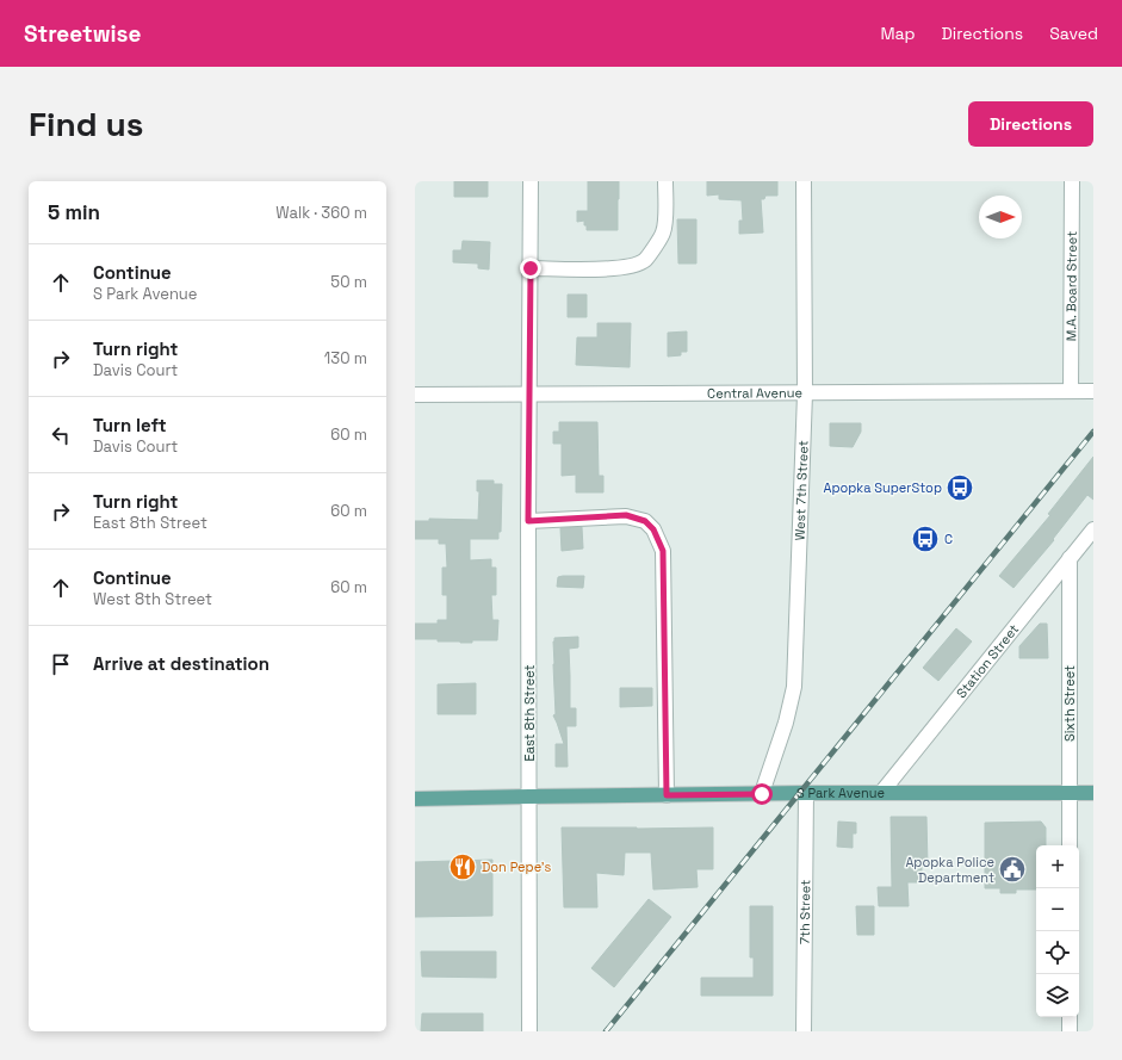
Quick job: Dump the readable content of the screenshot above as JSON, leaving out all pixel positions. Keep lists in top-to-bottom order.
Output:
{
  "streets": {
    "main road": ["S Park Avenue"],
    "street": [
      "M.A. Board Street",
      "Central Avenue",
      "West 7th Street",
      "Station Street",
      "Sixth Street",
      "East 8th Street",
      "7th Street"
    ]
  },
  "crossings": [
    ["M.A. Board Street", "Central Avenue"],
    ["Central Avenue", "West 7th Street"],
    ["Central Avenue", "East 8th Street"],
    ["West 7th Street", "S Park Avenue"],
    ["Station Street", "Sixth Street"],
    ["Station Street", "S Park Avenue"],
    ["Sixth Street", "S Park Avenue"],
    ["East 8th Street", "S Park Avenue"],
    ["S Park Avenue", "7th Street"]
  ],
  "places": {
    "bus stop": ["Apopka SuperStop", "C"],
    "restaurant": ["Don Pepe's"],
    "public building": ["Apopka Police Department"]
  },
  "north": "right",
  "page": {
    "header": "Streetwise",
    "nav": ["Map", "Directions", "Saved"],
    "buttons": "Directions",
    "title": "Find us",
    "heading": ["5 min", "Walk · 360 m"],
    "list": [
      ["Continue", "S Park Avenue", "50 m"],
      ["Turn right", "Davis Court", "130 m"],
      ["Turn left", "Davis Court", "60 m"],
      ["Turn right", "East 8th Street", "60 m"],
      ["Continue", "West 8th Street", "60 m"],
      "Arrive at destination"
    ],
    "map_buttons": ["+", "−"]
  }
}
